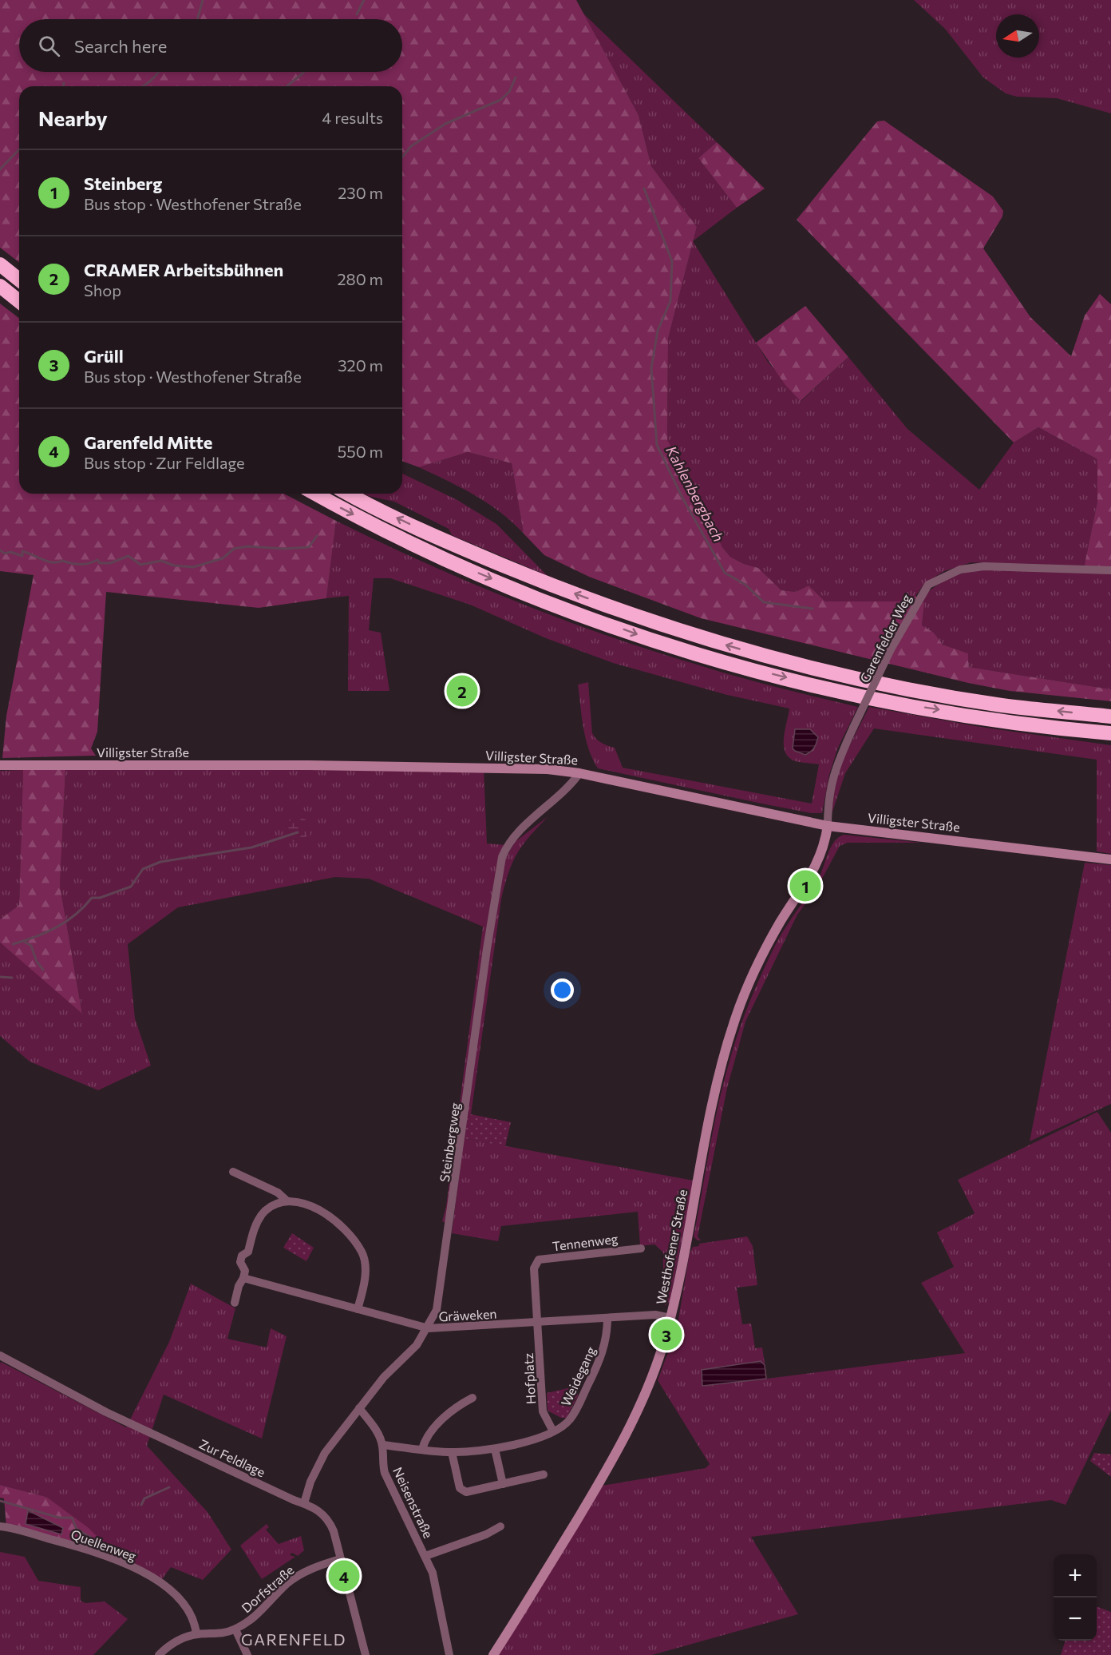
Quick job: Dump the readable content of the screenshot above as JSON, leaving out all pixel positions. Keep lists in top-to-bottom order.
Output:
{
  "streets": {
    "main road": ["Villigster Straße", "Westhofener Straße"],
    "street": [
      "Garenfelder Weg",
      "Steinbergweg",
      "Tennenweg",
      "Gräweken",
      "Weidegang",
      "Hofplatz",
      "Zur Feldlage",
      "Neisenstraße",
      "Quellenweg",
      "Dorfstraße"
    ]
  },
  "crossings": [
    ["Garenfelder Weg", "Villigster Straße"],
    ["Garenfelder Weg", "Westhofener Straße"],
    ["Villigster Straße", "Steinbergweg"],
    ["Villigster Straße", "Westhofener Straße"],
    ["Steinbergweg", "Gräweken"],
    ["Steinbergweg", "Zur Feldlage"],
    ["Steinbergweg", "Neisenstraße"],
    ["Tennenweg", "Gräweken"],
    ["Tennenweg", "Hofplatz"],
    ["Westhofener Straße", "Gräweken"],
    ["Gräweken", "Weidegang"],
    ["Gräweken", "Hofplatz"],
    ["Weidegang", "Hofplatz"],
    ["Weidegang", "Neisenstraße"],
    ["Zur Feldlage", "Dorfstraße"],
    ["Quellenweg", "Dorfstraße"]
  ],
  "districts": ["GARENFELD"],
  "water": ["Kahlenbergbach"],
  "north": "left",
  "page": {
    "search": "Search here",
    "heading": ["Nearby", "4 results"],
    "list": [
      {
        "mark": "1",
        "name": "Steinberg",
        "note": "Bus stop · Westhofener Straße",
        "value": "230 m"
      },
      {
        "mark": "2",
        "name": "CRAMER Arbeitsbühnen",
        "note": "Shop",
        "value": "280 m"
      },
      {
        "mark": "3",
        "name": "Grüll",
        "note": "Bus stop · Westhofener Straße",
        "value": "320 m"
      },
      {
        "mark": "4",
        "name": "Garenfeld Mitte",
        "note": "Bus stop · Zur Feldlage",
        "value": "550 m"
      }
    ],
    "pins": [
      "2",
      "1",
      "3",
      "4"
    ],
    "map_buttons": ["+", "−"]
  }
}
